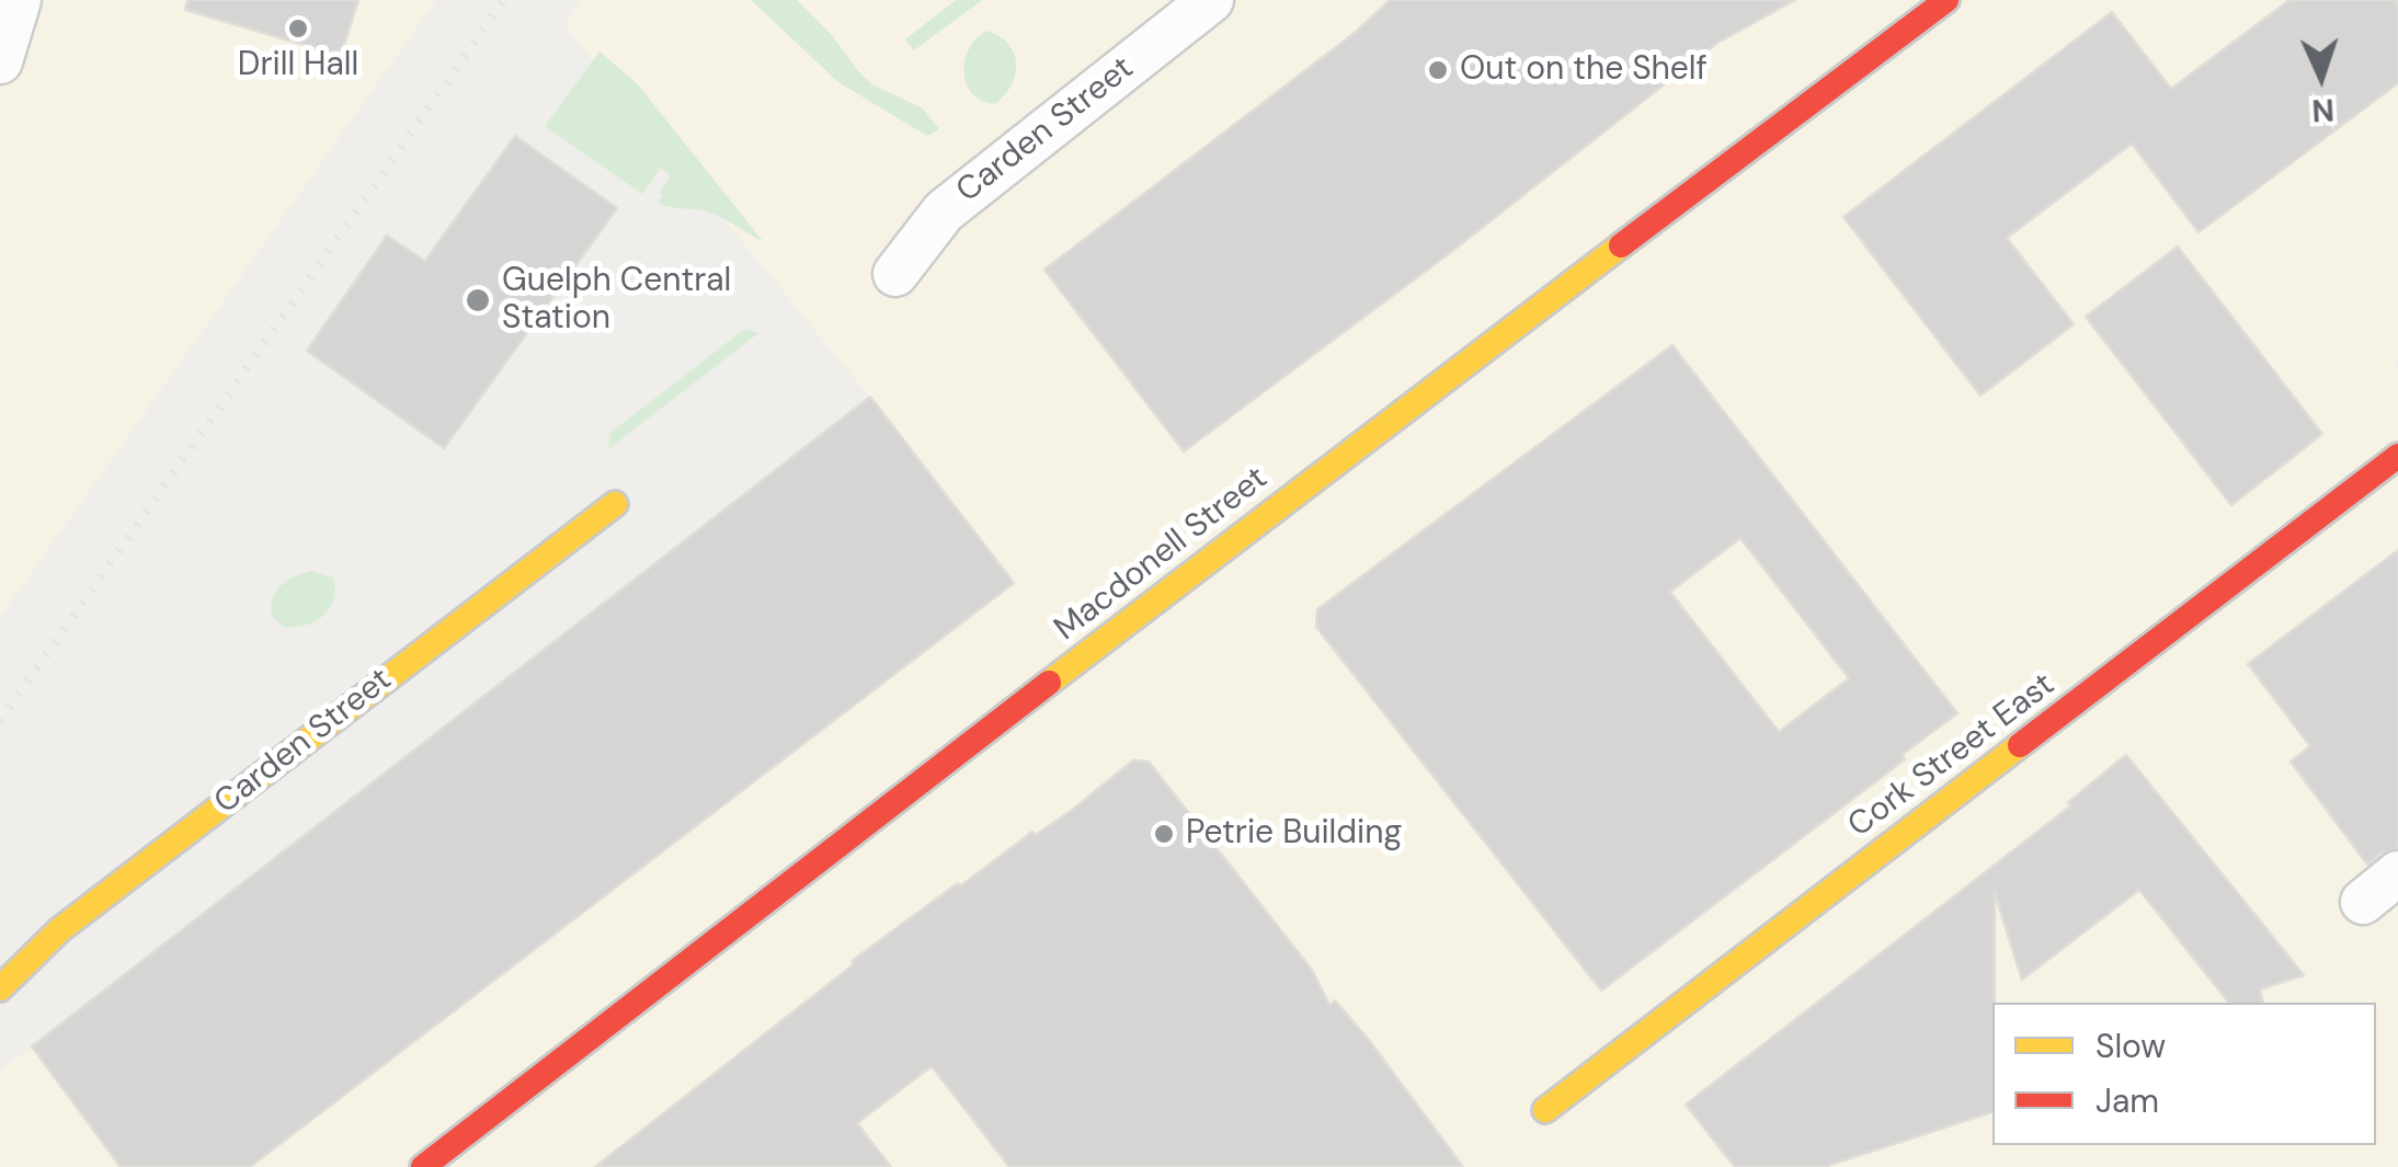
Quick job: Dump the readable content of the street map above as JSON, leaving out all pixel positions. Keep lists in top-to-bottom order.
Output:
{
  "streets": {
    "street": ["Carden Street", "Macdonell Street", "Cork Street East"]
  },
  "places": [
    "Drill Hall",
    "Out on the Shelf",
    "Guelph Central Station",
    "Petrie Building"
  ],
  "legend": ["Slow", "Jam"],
  "north": "bottom"
}
